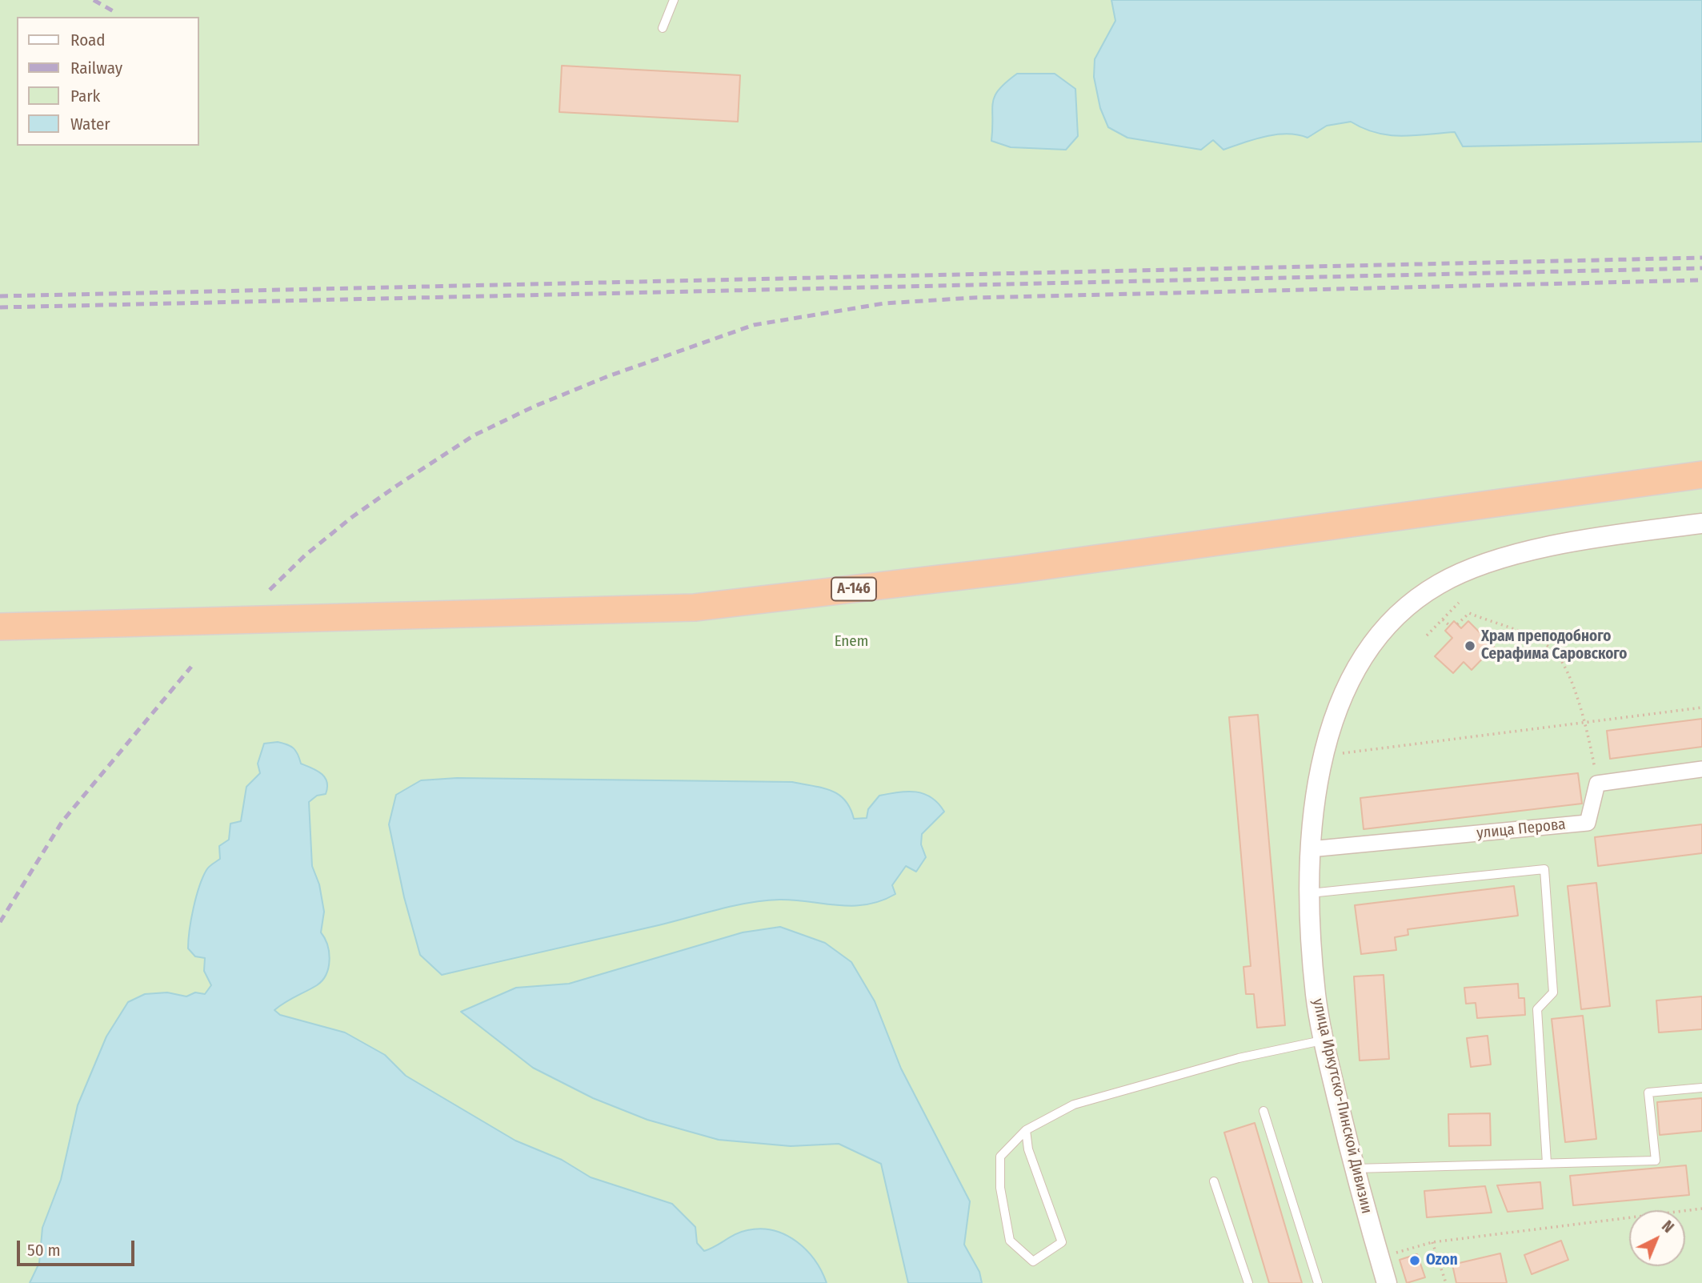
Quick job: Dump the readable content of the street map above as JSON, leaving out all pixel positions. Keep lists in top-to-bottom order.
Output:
{
  "streets": {
    "highway": ["А-146"],
    "street": ["улица Перова", "улица Иркутско-Пинской Дивизии"]
  },
  "crossings": [
    ["улица Перова", "улица Иркутско-Пинской Дивизии"]
  ],
  "parks": ["Enem"],
  "places": ["Храм преподобного Серафима Саровского", "Ozon"],
  "legend": [
    "Road",
    "Railway",
    "Park",
    "Water"
  ],
  "scale_bar": "50 m",
  "north": "top right"
}
